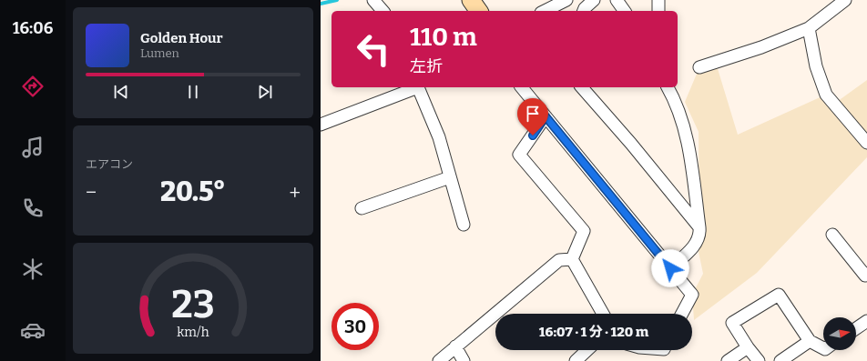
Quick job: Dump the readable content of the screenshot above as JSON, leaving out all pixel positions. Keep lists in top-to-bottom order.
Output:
{
  "north": "right",
  "page": {
    "tabs": "16:06",
    "turn": ["110 m", "左折"],
    "song": ["Golden Hour", "Lumen"],
    "tile": "エアコン",
    "heat": ["−", "20.5°", "+"],
    "limit": "30",
    "trip": "16:07 · 1 分 · 120 m",
    "gauge": ["23", "km/h"]
  }
}
